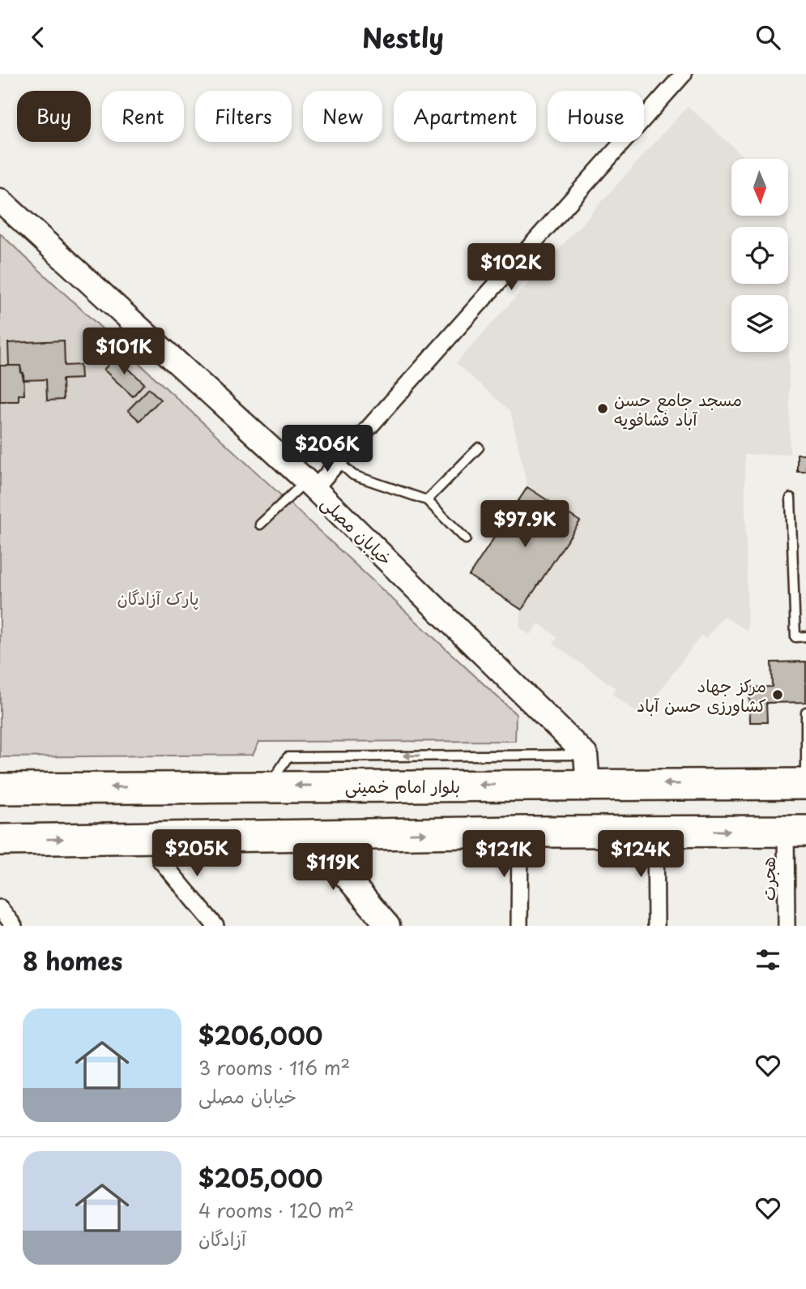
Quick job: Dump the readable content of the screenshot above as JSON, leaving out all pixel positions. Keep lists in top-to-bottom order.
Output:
{
  "streets": {
    "highway": ["بلوار امام خمینی"],
    "main road": ["خیابان مصلی"],
    "street": ["هجرت"]
  },
  "parks": ["پارک آزادگان"],
  "places": ["مسجد جامع حسن آباد فشافویه", "مرکز جهاد کشاورزی حسن آباد"],
  "north": "bottom",
  "page": {
    "header": "Nestly",
    "chip": [
      "Buy",
      "Rent",
      "Filters",
      "New",
      "Apartment",
      "House"
    ],
    "price": [
      "$102K",
      "$101K",
      "$206K",
      "$97.9K",
      "$205K",
      "$121K",
      "$124K",
      "$119K"
    ],
    "heading": "8 homes",
    "list": [
      {
        "name": "$206,000",
        "note": "3 rooms · 116 m² · خیابان مصلی"
      },
      {
        "name": "$205,000",
        "note": "4 rooms · 120 m² · آزادگان"
      }
    ]
  }
}
